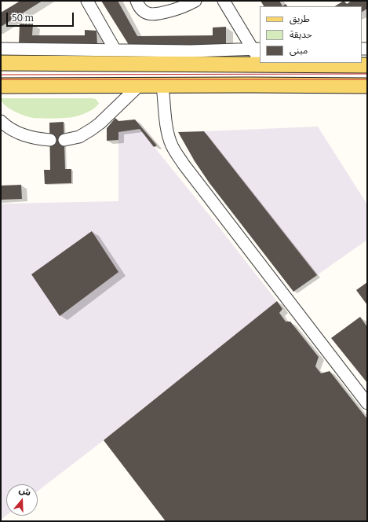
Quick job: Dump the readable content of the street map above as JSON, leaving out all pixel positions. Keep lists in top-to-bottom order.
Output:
{
  "legend": ["طريق", "حديقة", "مبنى"],
  "scale_bar": "50 m",
  "north": "top"
}
